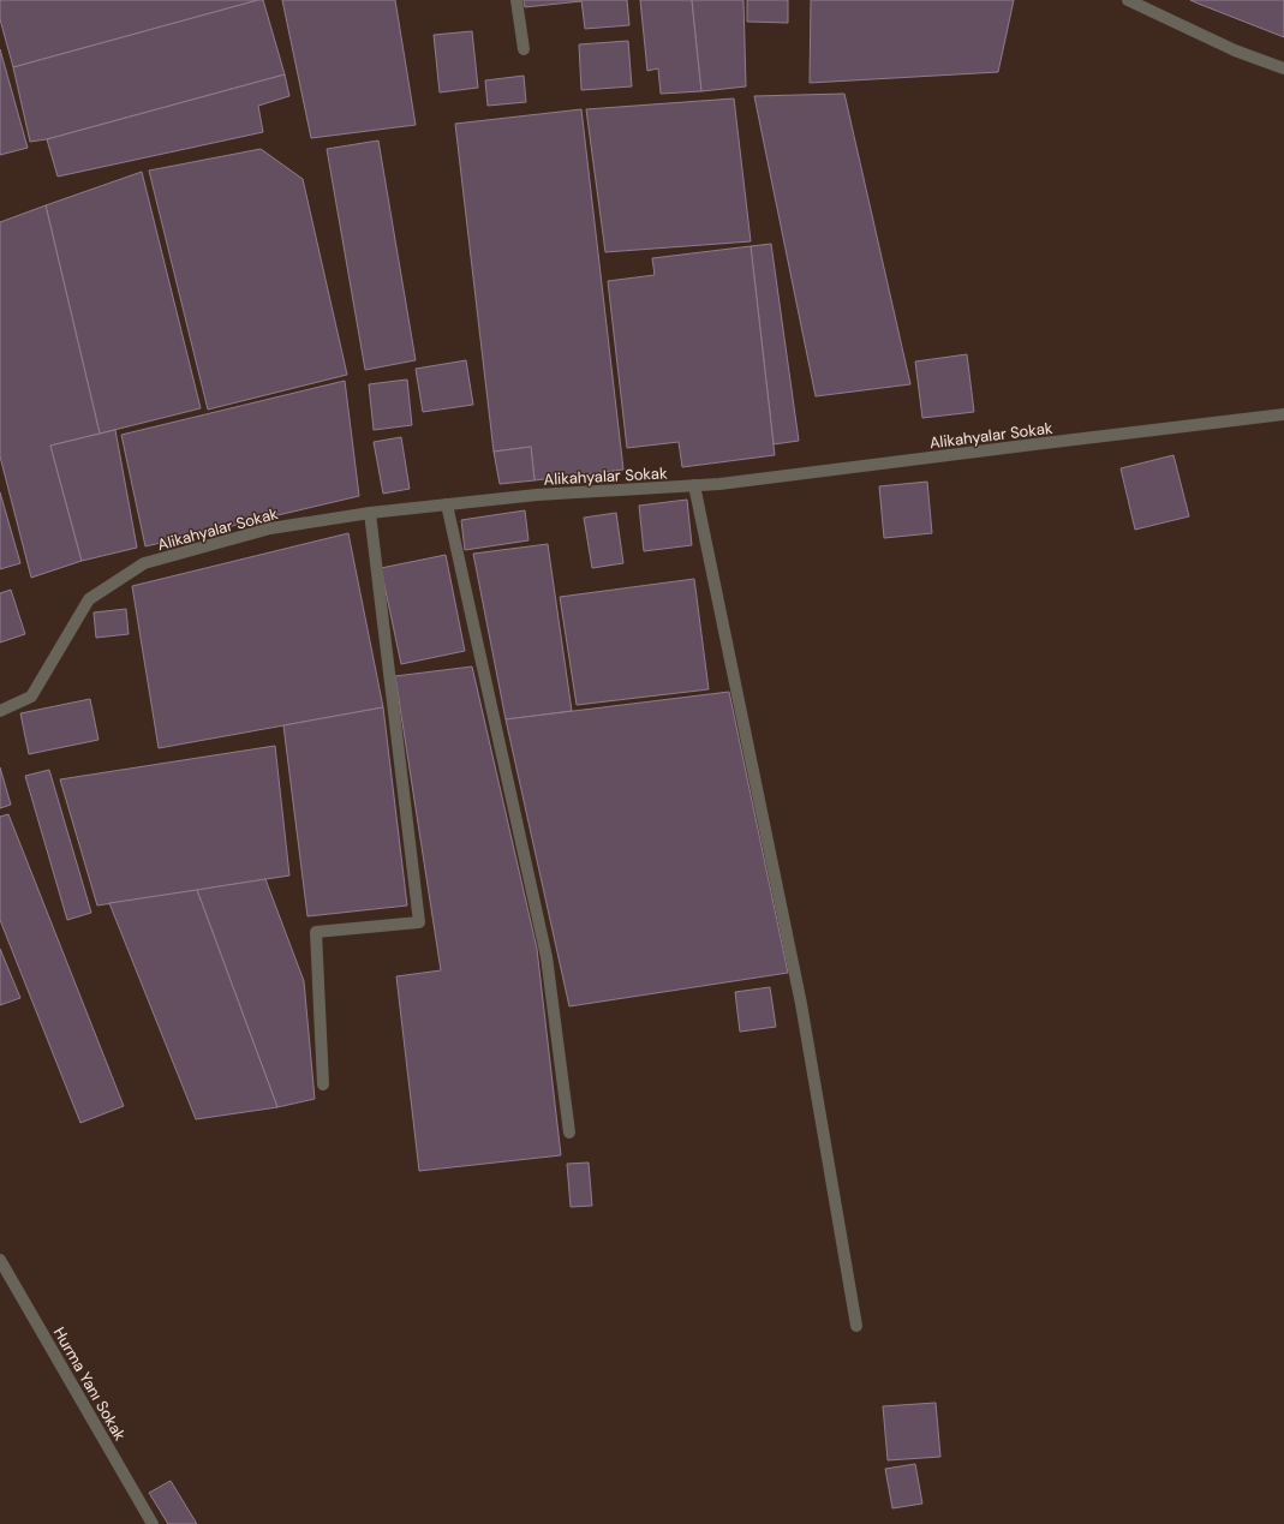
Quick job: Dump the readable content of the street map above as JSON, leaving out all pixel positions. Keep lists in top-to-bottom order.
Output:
{
  "streets": {
    "street": ["Alikahyalar Sokak", "Hurma Yanı Sokak"]
  }
}
